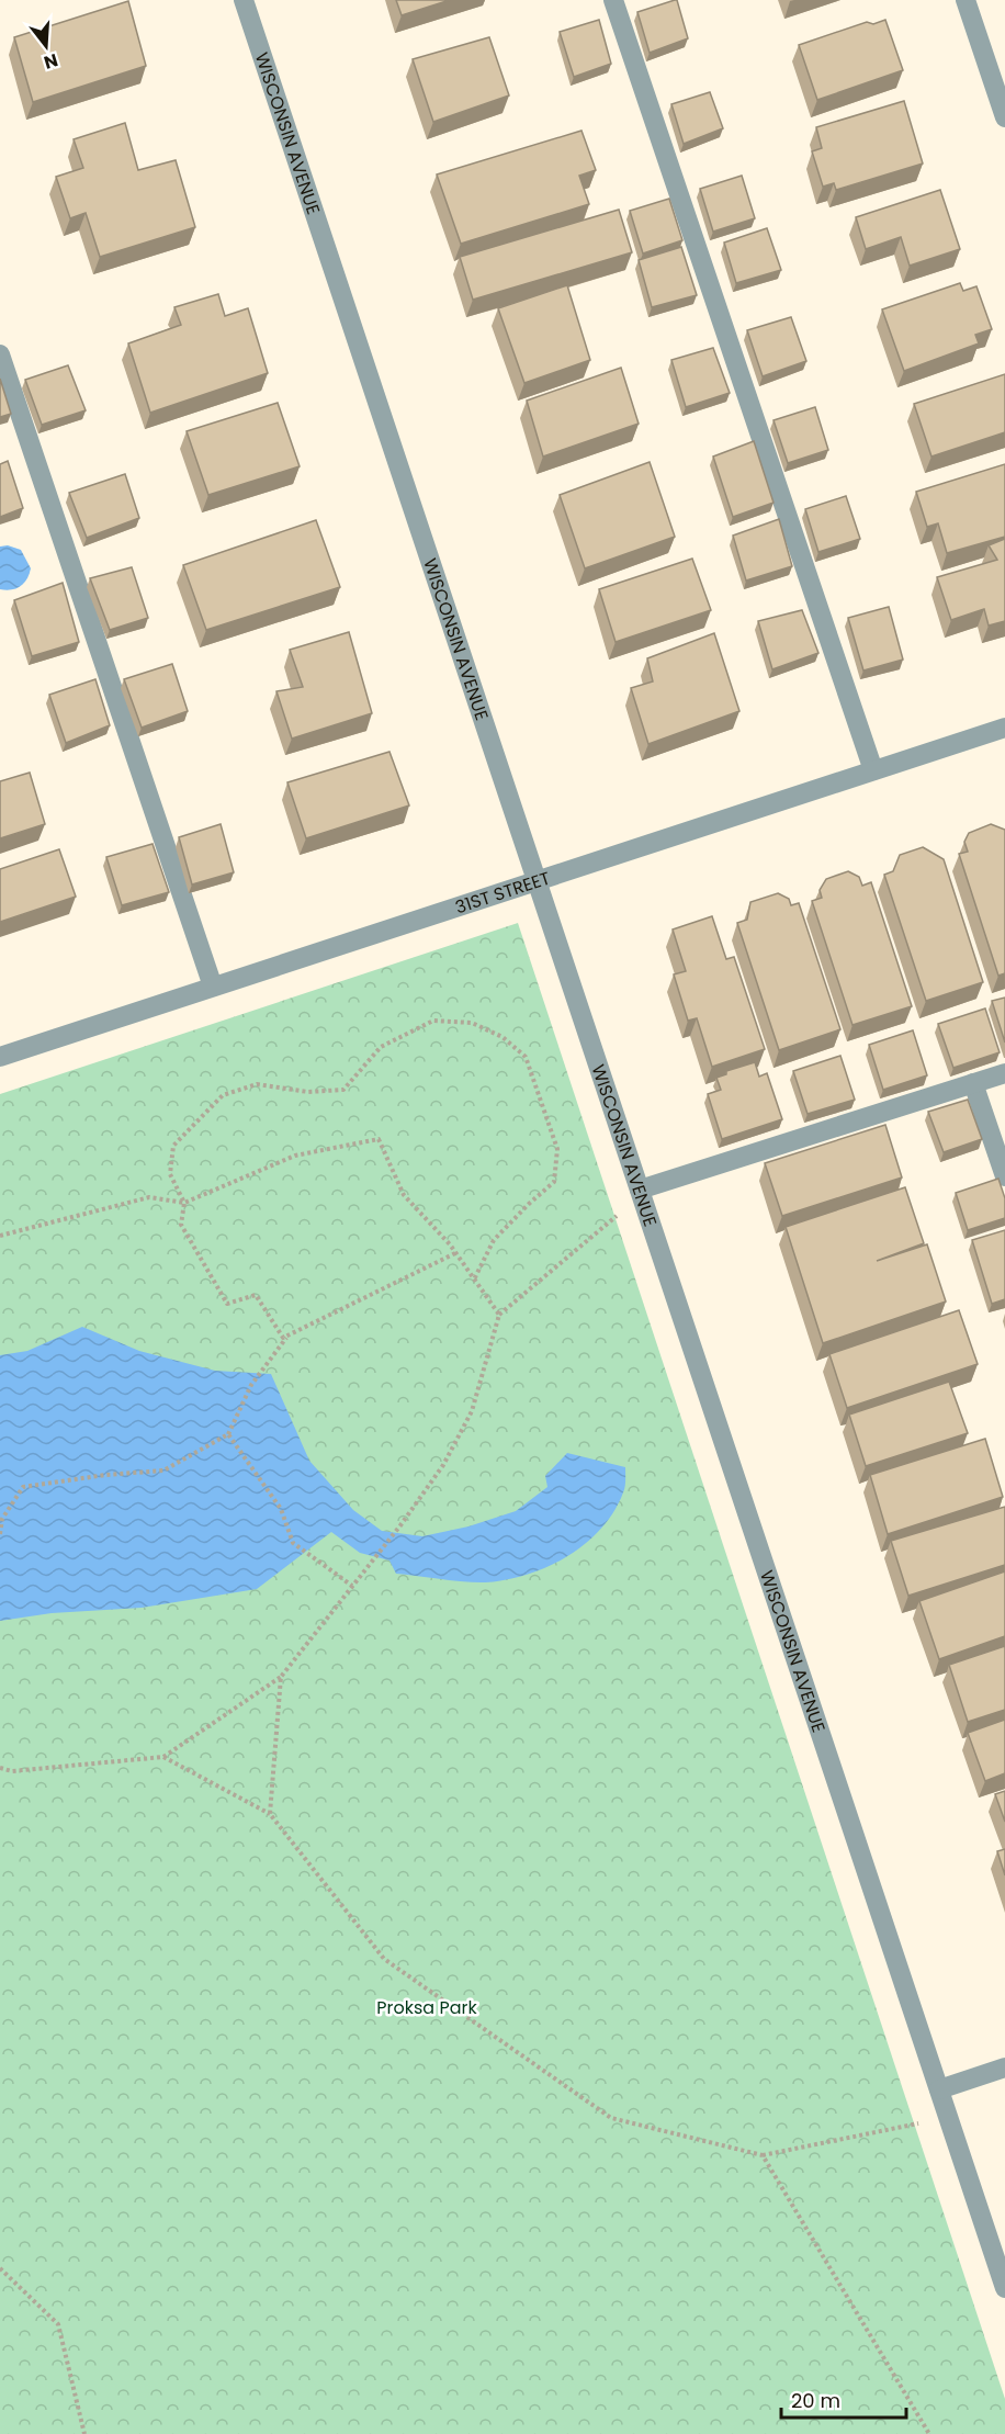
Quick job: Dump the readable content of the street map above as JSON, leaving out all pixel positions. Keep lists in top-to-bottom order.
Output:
{
  "streets": {
    "street": ["WISCONSIN AVENUE", "31ST STREET"]
  },
  "crossings": [
    ["WISCONSIN AVENUE", "31ST STREET"]
  ],
  "parks": ["Proksa Park"],
  "scale_bar": "20 m",
  "north": "bottom"
}
